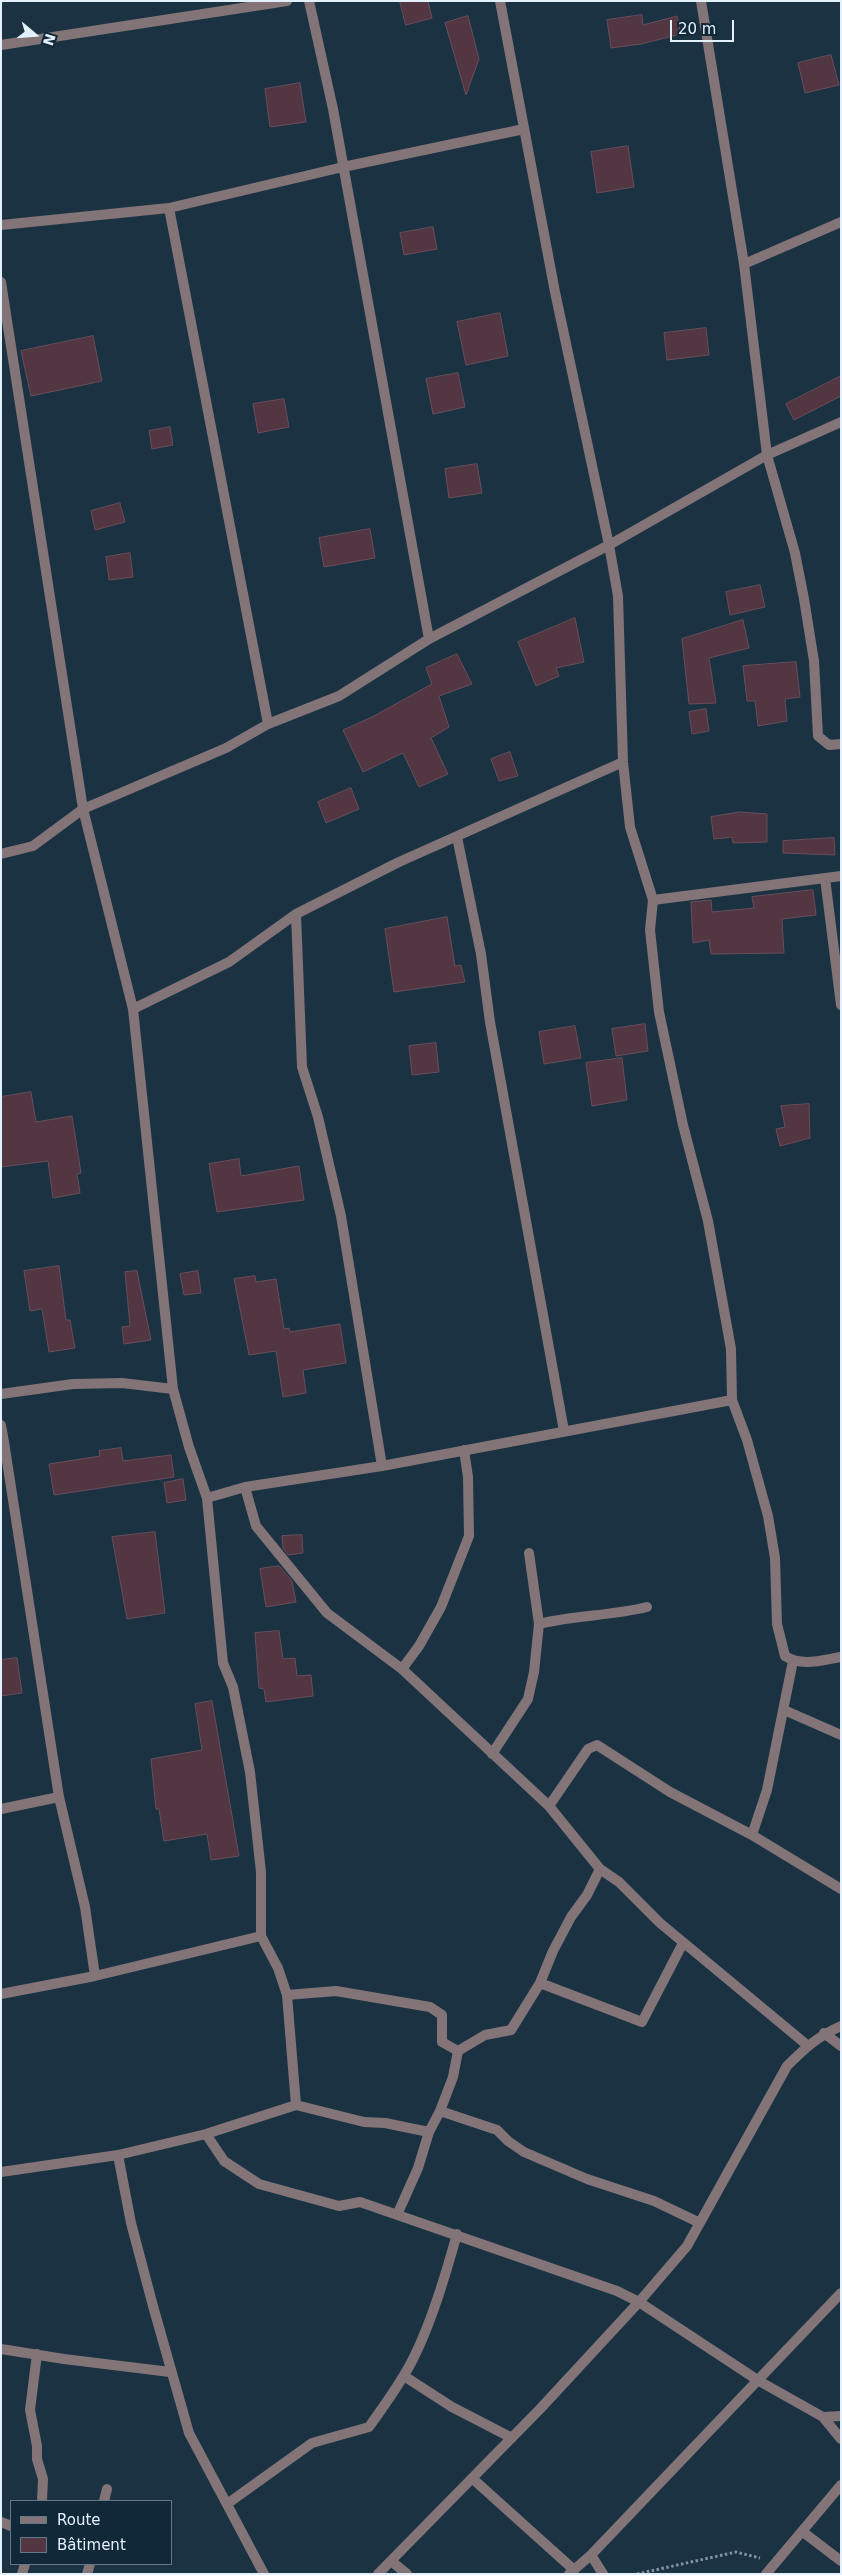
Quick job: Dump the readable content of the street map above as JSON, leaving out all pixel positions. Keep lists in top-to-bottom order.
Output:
{
  "legend": ["Route", "Bâtiment"],
  "scale_bar": "20 m",
  "north": "right"
}
